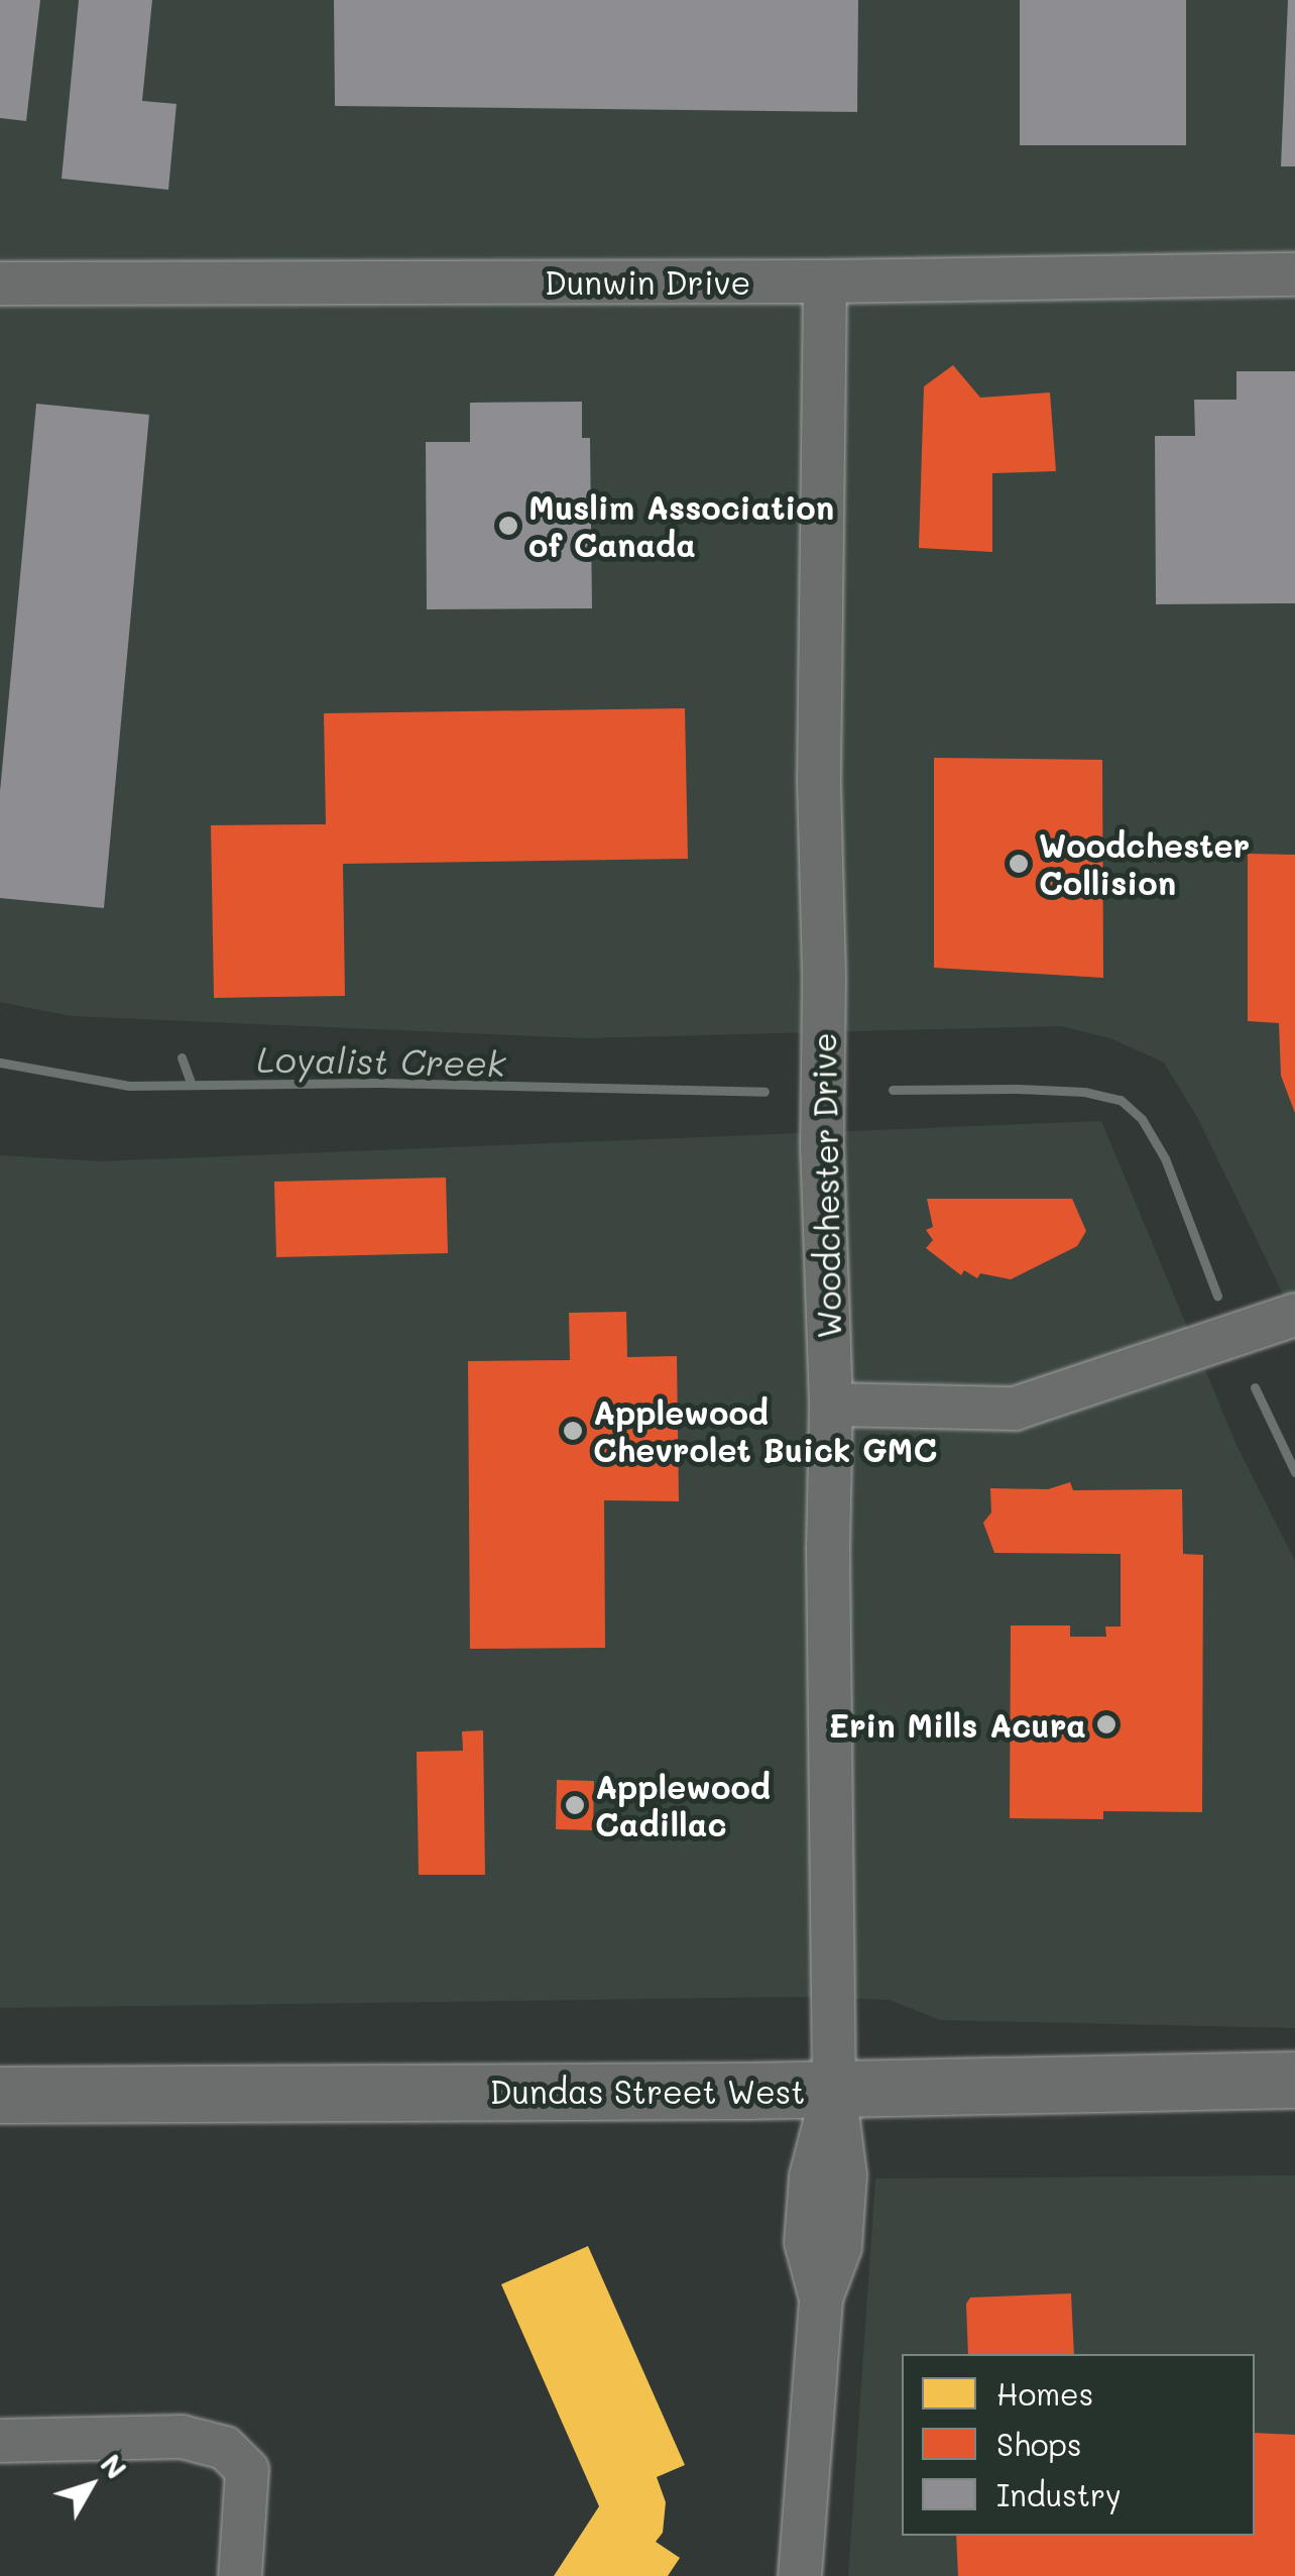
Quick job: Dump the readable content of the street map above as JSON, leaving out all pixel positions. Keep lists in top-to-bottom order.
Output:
{
  "streets": {
    "main road": ["Dundas Street West"],
    "street": ["Dunwin Drive", "Woodchester Drive"]
  },
  "crossings": [
    ["Dunwin Drive", "Woodchester Drive"],
    ["Woodchester Drive", "Dundas Street West"]
  ],
  "water": ["Loyalist Creek"],
  "places": [
    "Muslim Association of Canada",
    "Woodchester Collision",
    "Applewood Chevrolet Buick GMC",
    "Erin Mills Acura",
    "Applewood Cadillac"
  ],
  "legend": ["Homes", "Shops", "Industry"],
  "north": "top right"
}
